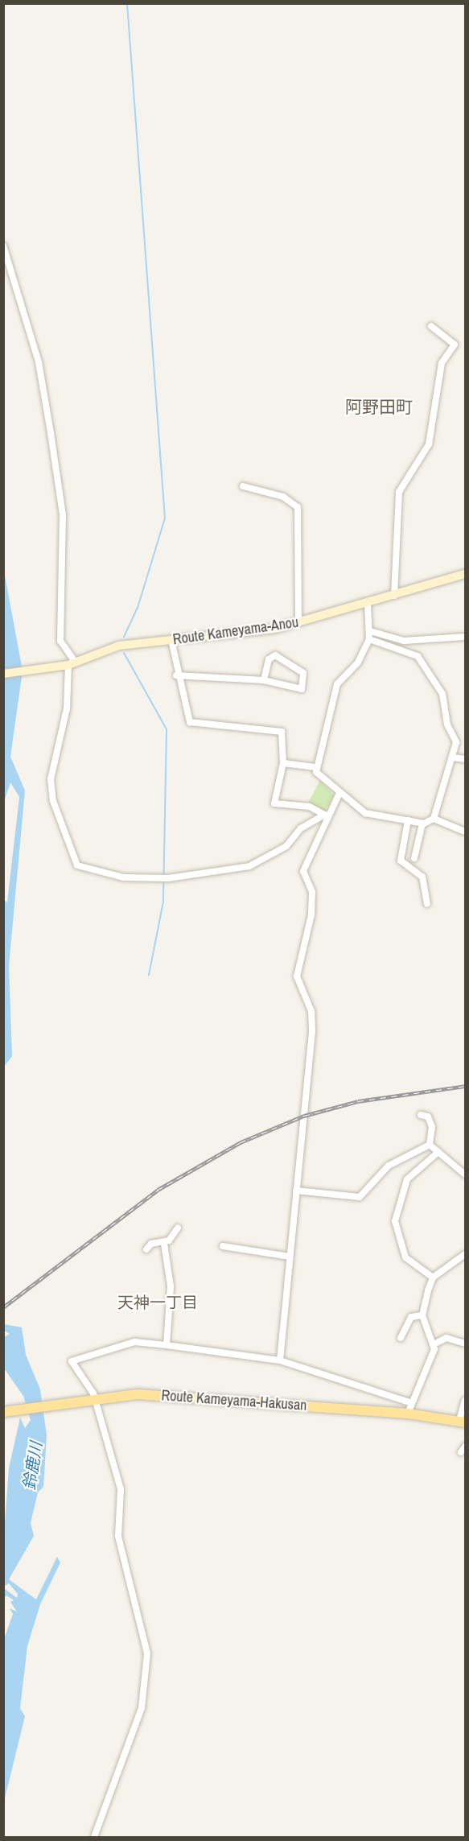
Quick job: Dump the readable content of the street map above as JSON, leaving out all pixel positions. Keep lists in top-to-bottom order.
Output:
{
  "streets": {
    "main road": ["Route Kameyama-Anou", "Route Kameyama-Hakusan"]
  },
  "districts": ["阿野田町", "天神一丁目"],
  "water": ["鈴鹿川"]
}
